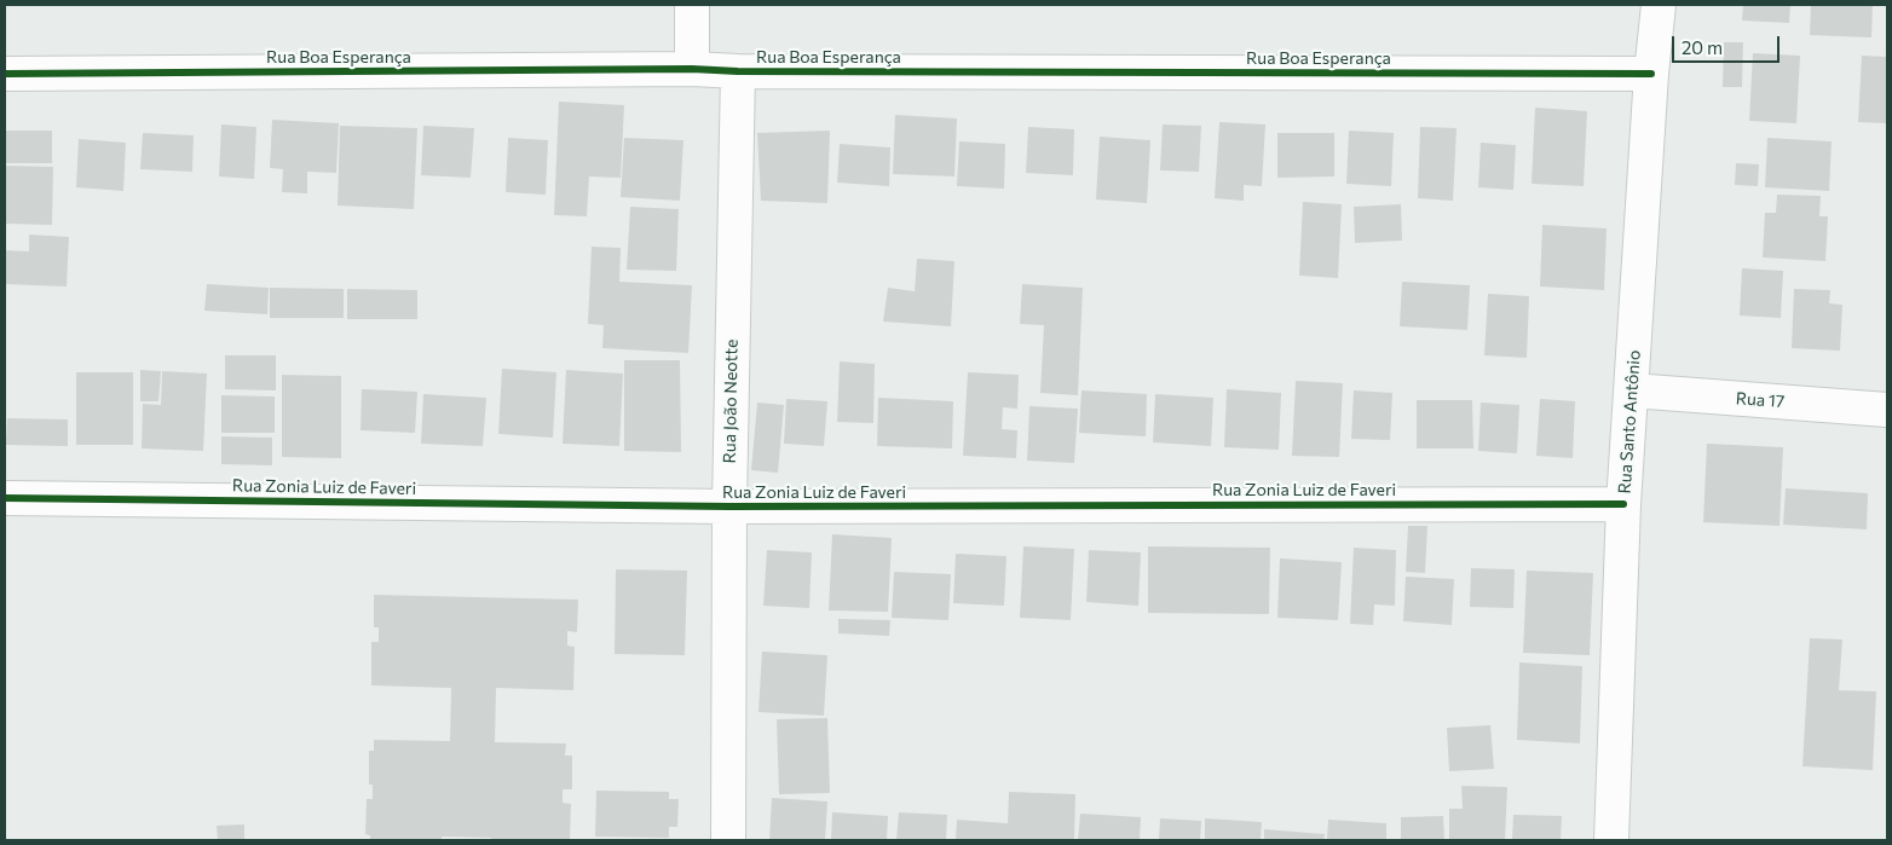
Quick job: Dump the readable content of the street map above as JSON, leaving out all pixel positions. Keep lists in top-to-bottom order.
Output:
{
  "streets": {
    "street": [
      "Rua Boa Esperança",
      "Rua 17",
      "Rua João Neotte",
      "Rua Santo Antônio",
      "Rua Zonia Luiz de Faveri"
    ]
  },
  "crossings": [
    ["Rua Boa Esperança", "Rua João Neotte"],
    ["Rua Boa Esperança", "Rua Santo Antônio"],
    ["Rua 17", "Rua Santo Antônio"],
    ["Rua João Neotte", "Rua Zonia Luiz de Faveri"],
    ["Rua Santo Antônio", "Rua Zonia Luiz de Faveri"]
  ],
  "scale_bar": "20 m"
}
